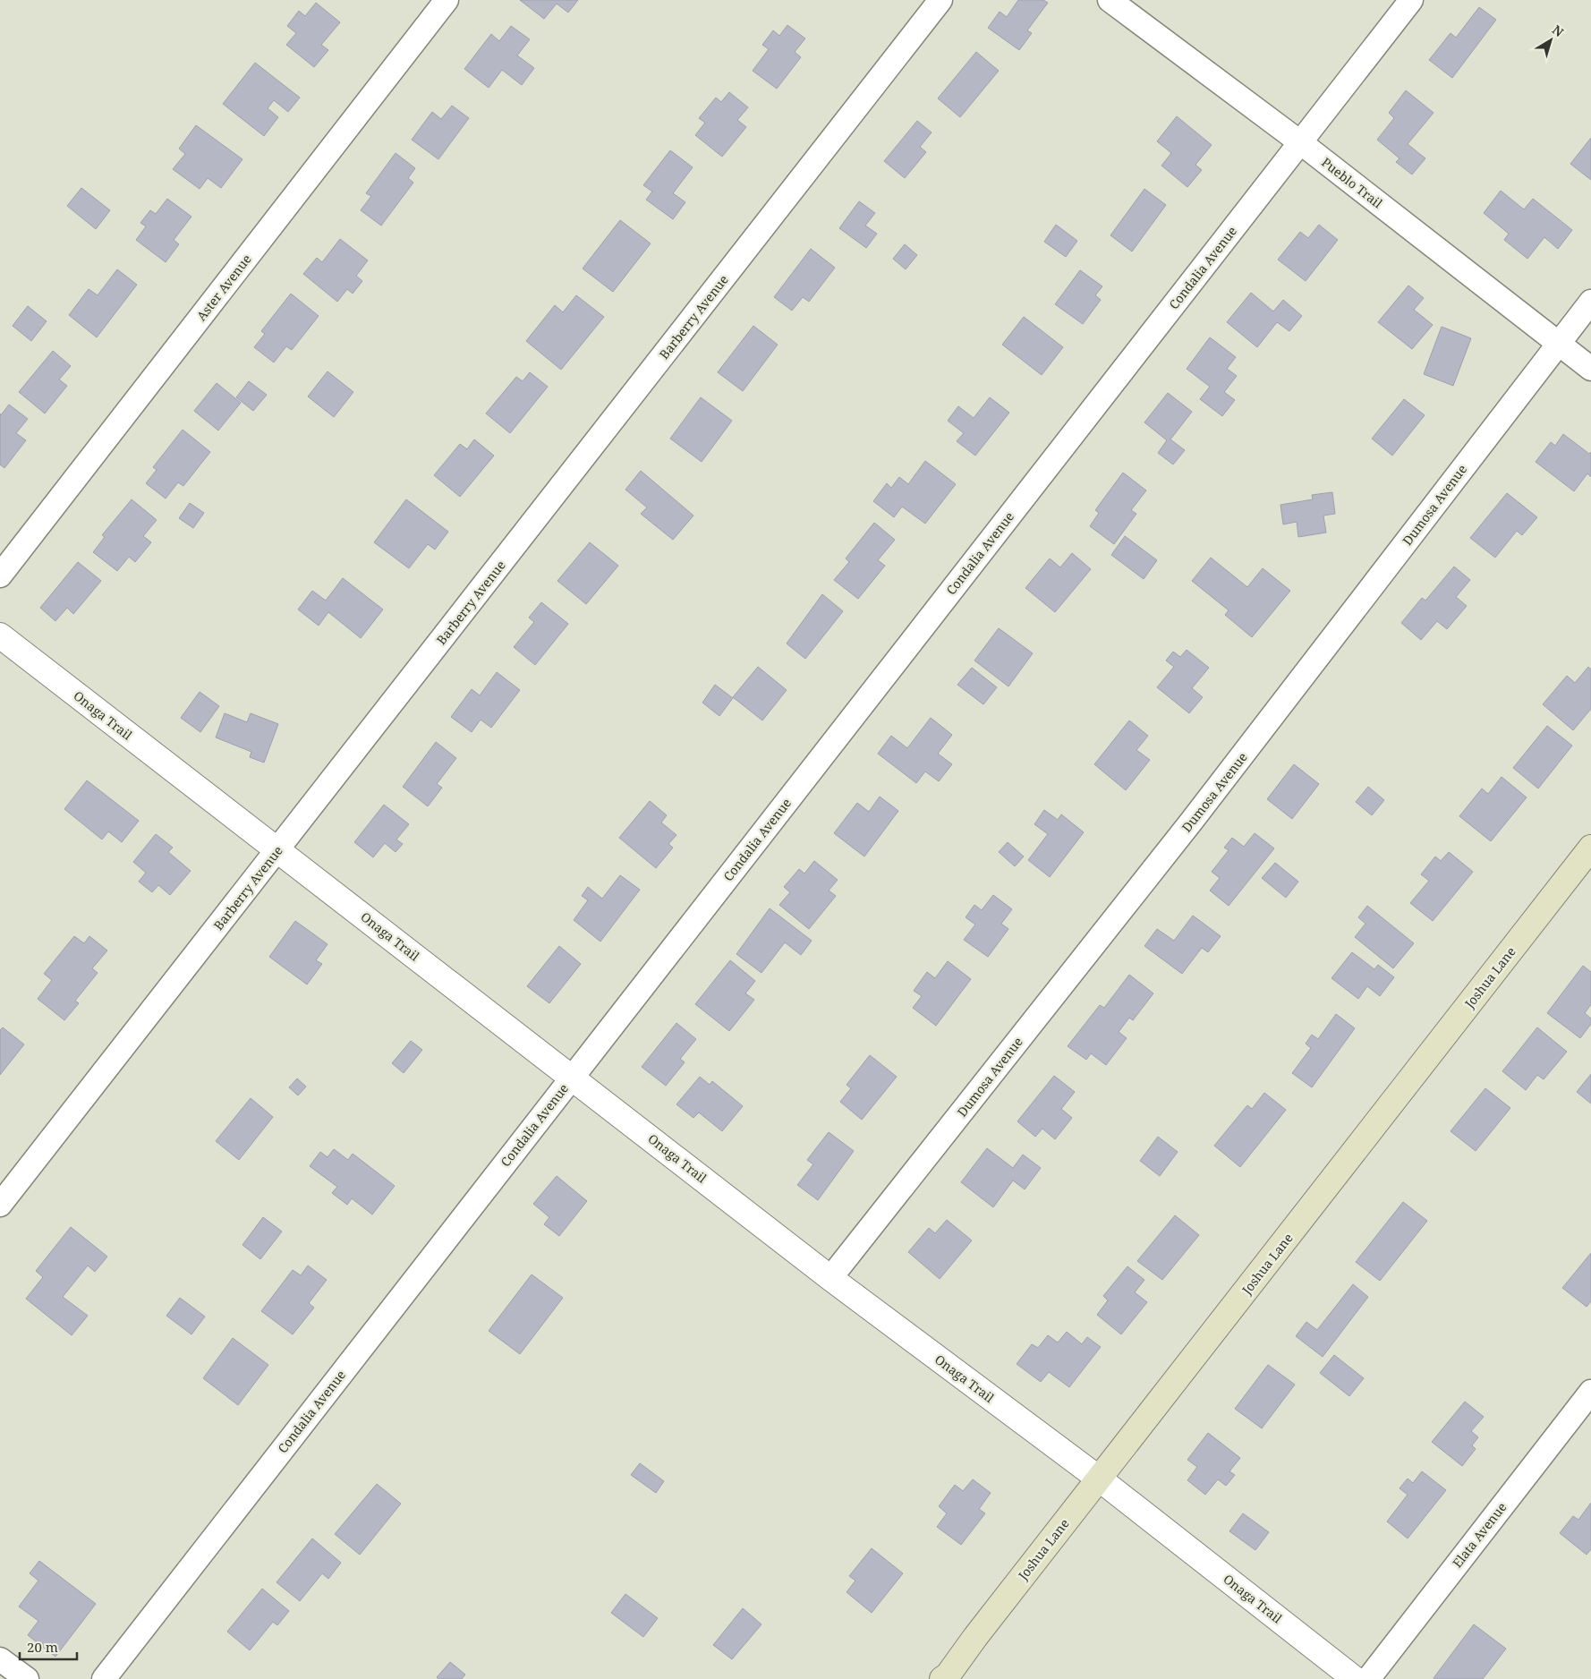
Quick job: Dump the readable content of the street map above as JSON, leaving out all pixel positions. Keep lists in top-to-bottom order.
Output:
{
  "streets": {
    "main road": ["Joshua Lane"],
    "street": [
      "Pueblo Trail",
      "Condalia Avenue",
      "Aster Avenue",
      "Barberry Avenue",
      "Dumosa Avenue",
      "Onaga Trail",
      "Elata Avenue"
    ]
  },
  "crossings": [
    ["Pueblo Trail", "Condalia Avenue"],
    ["Pueblo Trail", "Dumosa Avenue"],
    ["Condalia Avenue", "Onaga Trail"],
    ["Barberry Avenue", "Onaga Trail"],
    ["Dumosa Avenue", "Onaga Trail"],
    ["Onaga Trail", "Joshua Lane"]
  ],
  "scale_bar": "20 m",
  "north": "top right"
}
